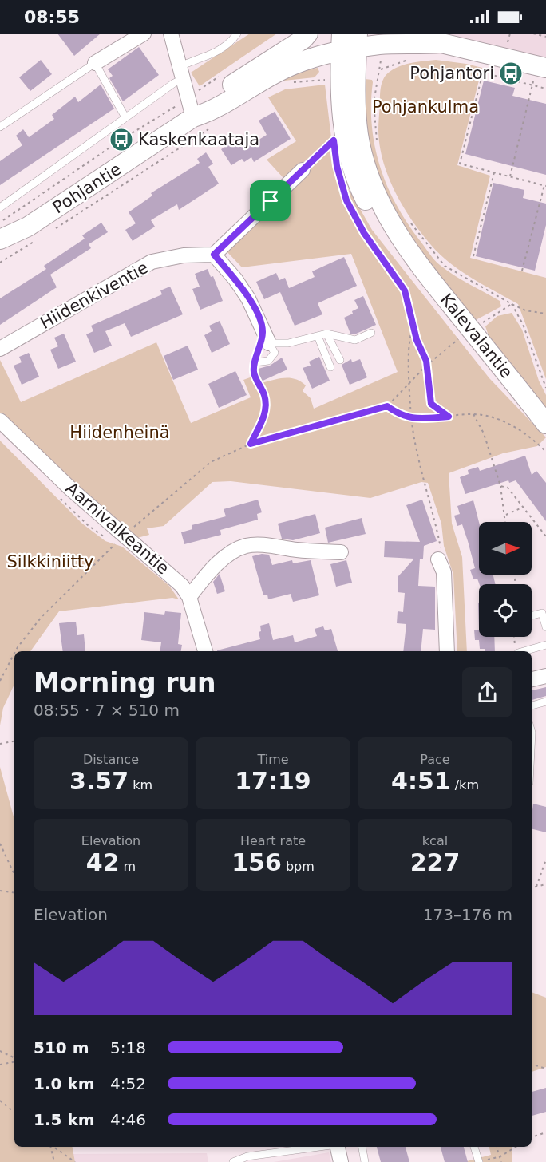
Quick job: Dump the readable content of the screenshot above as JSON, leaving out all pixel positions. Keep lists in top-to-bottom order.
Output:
{
  "streets": {
    "main road": ["Pohjantie", "Kalevalantie"],
    "street": ["Hiidenkiventie", "Aarnivalkeantie"]
  },
  "crossings": [
    ["Pohjantie", "Kalevalantie"]
  ],
  "parks": ["Pohjankulma", "Hiidenheinä", "Silkkiniitty"],
  "places": {
    "bus stop": ["Pohjantori", "Kaskenkaataja"]
  },
  "north": "right",
  "page": {
    "status": "08:55",
    "heading": ["Morning run", "08:55 · 7 × 510 m"],
    "stats": [
      ["Distance", "3.57 km"],
      ["Time", "17:19"],
      ["Pace", "4:51 /km"],
      ["Elevation", "42 m"],
      ["Heart rate", "156 bpm"],
      ["kcal", "227"]
    ],
    "chart": ["Elevation", "173–176 m"],
    "list": [
      {
        "name": "510 m",
        "note": "5:18"
      },
      {
        "name": "1.0 km",
        "note": "4:52"
      },
      {
        "name": "1.5 km",
        "note": "4:46"
      }
    ]
  }
}
